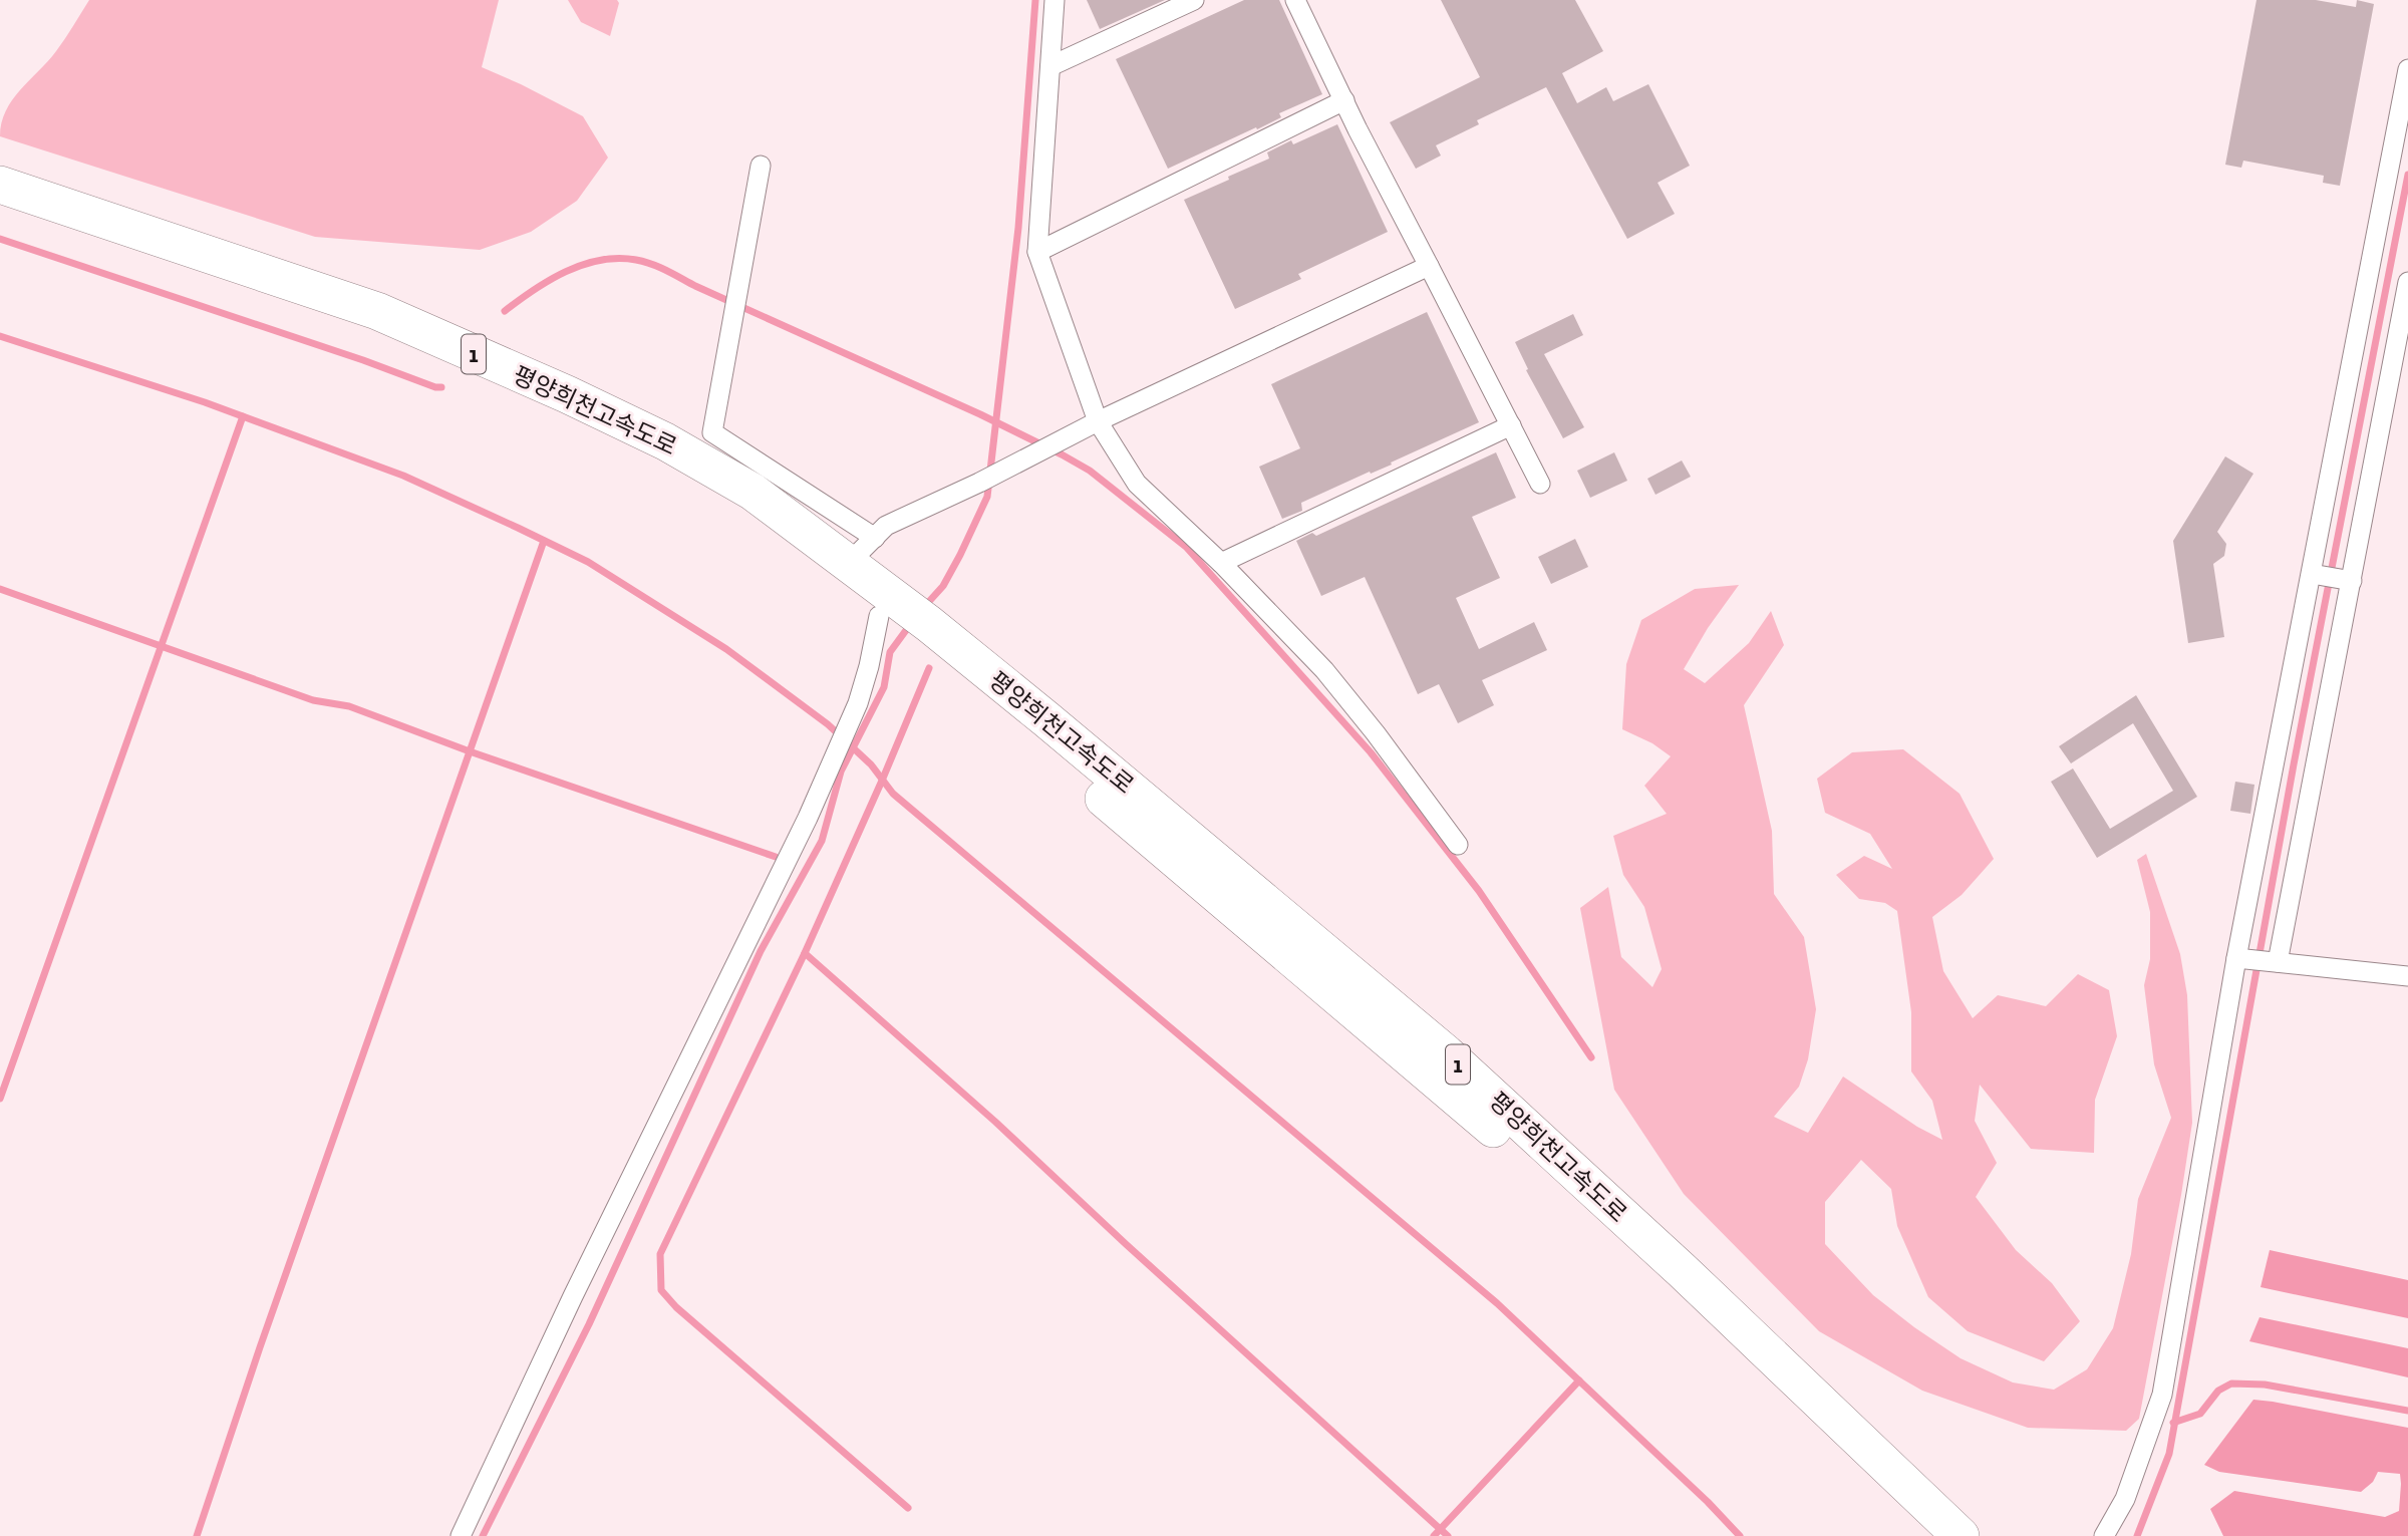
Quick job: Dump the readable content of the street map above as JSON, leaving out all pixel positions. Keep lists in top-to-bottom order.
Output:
{
  "streets": {
    "highway": ["1", "평양희천고속도로"]
  }
}
